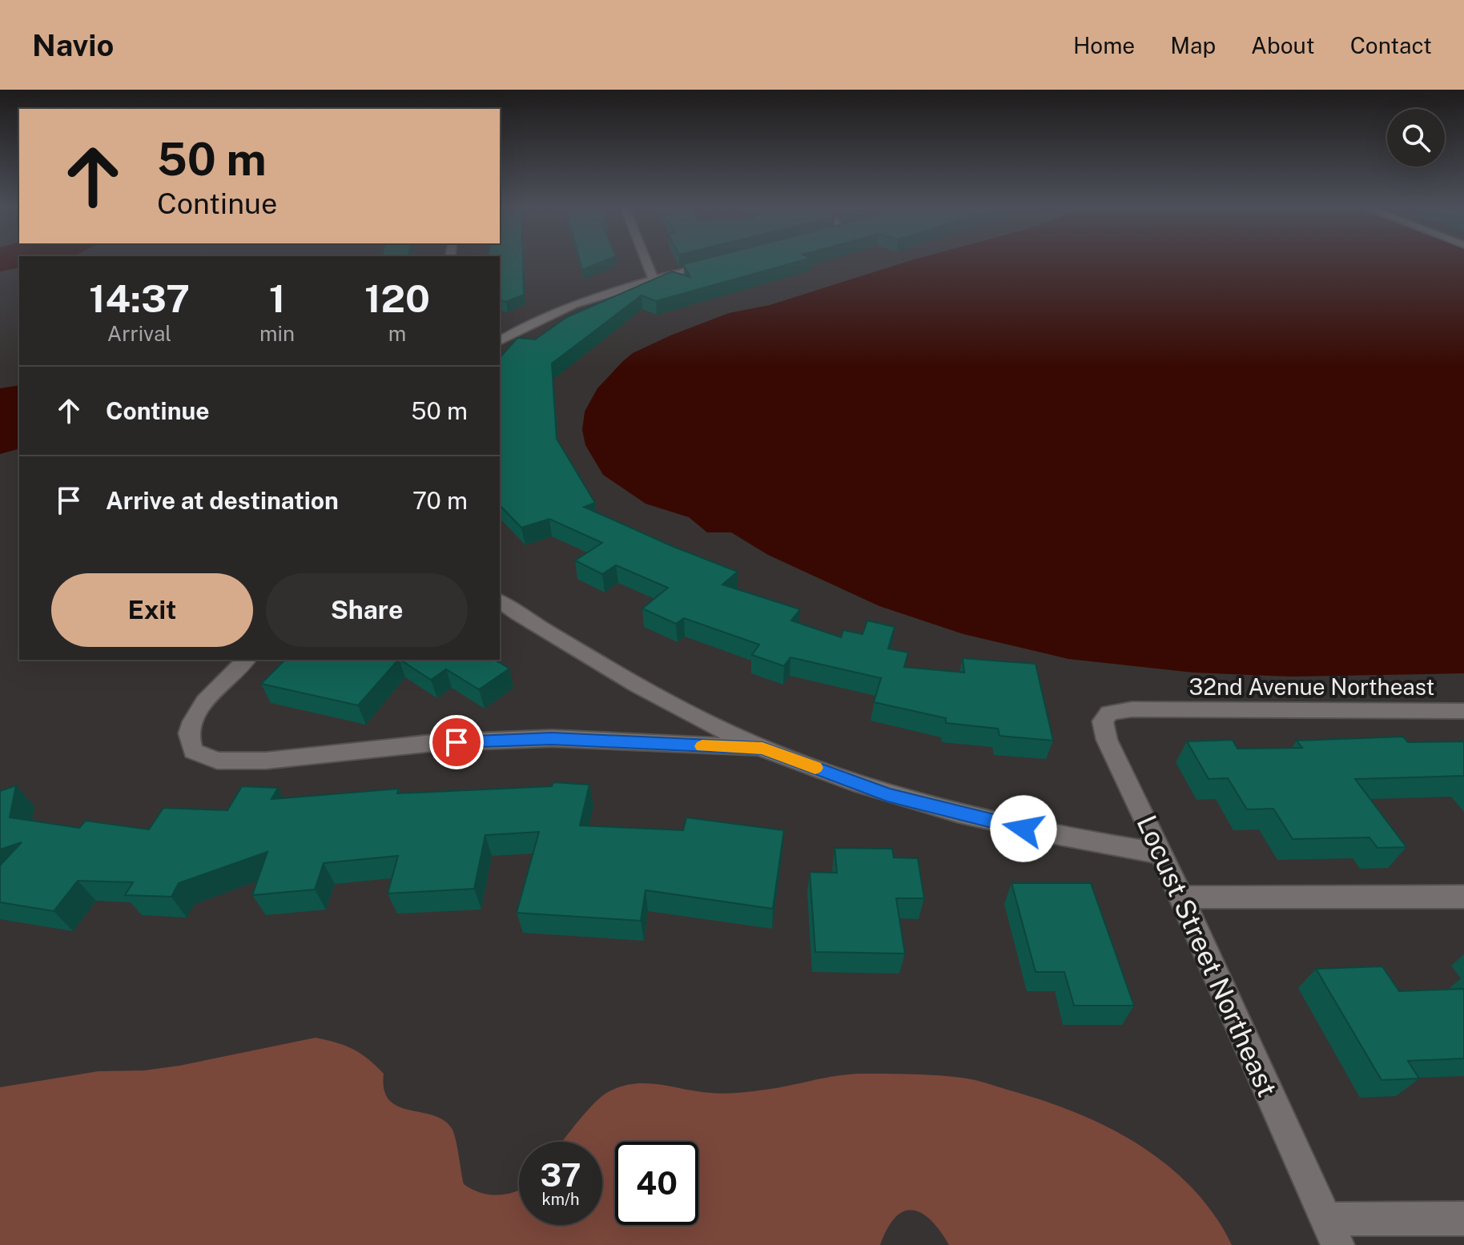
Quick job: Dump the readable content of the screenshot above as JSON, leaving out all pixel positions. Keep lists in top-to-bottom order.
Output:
{
  "streets": {
    "street": ["32nd Avenue Northeast", "Locust Street Northeast"]
  },
  "crossings": [
    ["32nd Avenue Northeast", "Locust Street Northeast"]
  ],
  "page": {
    "header": "Navio",
    "nav": [
      "Home",
      "Map",
      "About",
      "Contact"
    ],
    "turn": ["50 m", "Continue"],
    "eta": [
      "14:37",
      "Arrival",
      "1",
      "min",
      "120",
      "m"
    ],
    "list": [
      {
        "name": "Continue",
        "value": "50 m"
      },
      {
        "name": "Arrive at destination",
        "value": "70 m"
      }
    ],
    "buttons": ["Exit", "Share"],
    "speed": "37 km/h",
    "limit": "40"
  }
}
